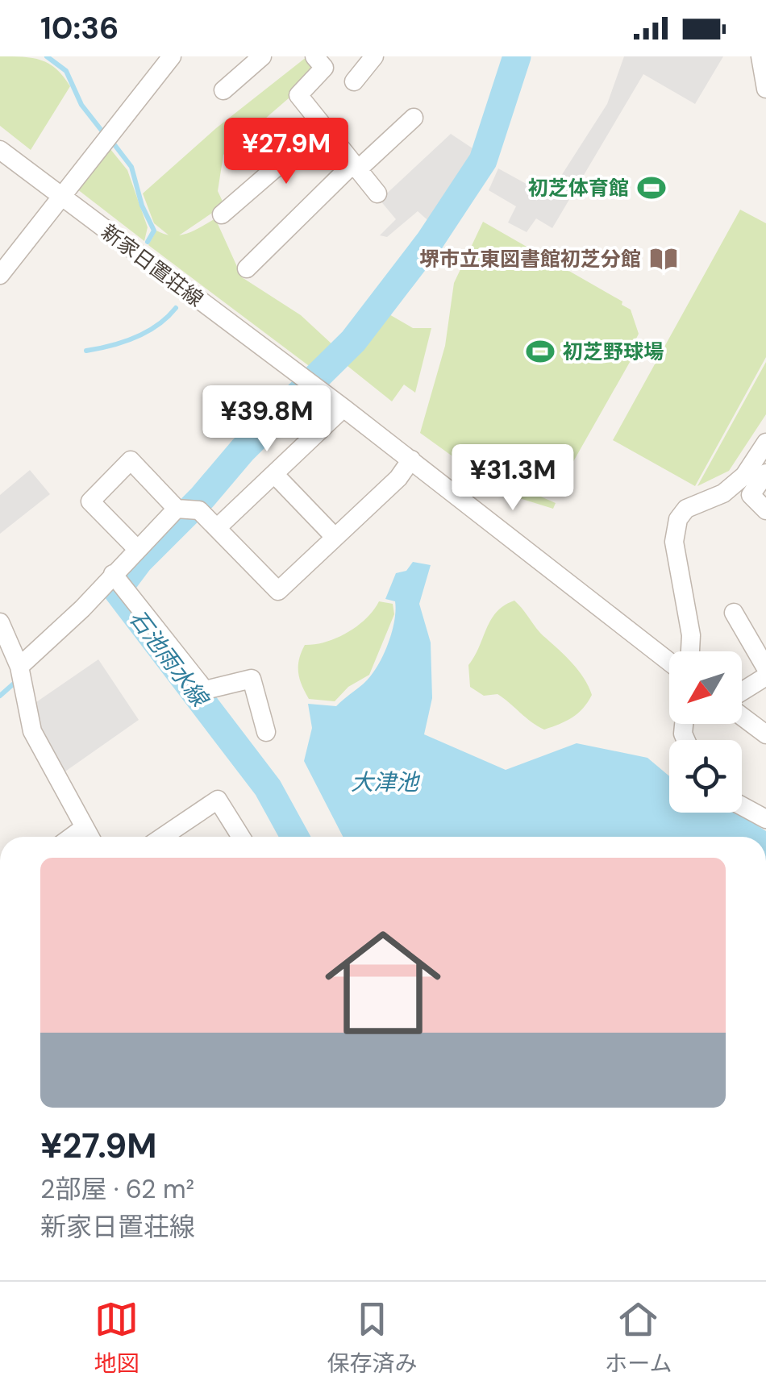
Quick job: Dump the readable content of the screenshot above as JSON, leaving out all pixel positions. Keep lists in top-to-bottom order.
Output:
{
  "streets": {
    "street": ["新家日置荘線"]
  },
  "water": ["石池雨水線", "大津池"],
  "places": {
    "sports": ["初芝体育館", "初芝野球場"],
    "library": ["堺市立東図書館初芝分館"]
  },
  "north": "bottom left",
  "page": {
    "status": "10:36",
    "price": ["¥27.9M", "¥39.8M", "¥31.3M"],
    "list": [
      {
        "name": "¥27.9M",
        "note": "2部屋 · 62 m² · 新家日置荘線"
      }
    ],
    "tabs": ["地図", "保存済み", "ホーム"]
  }
}
